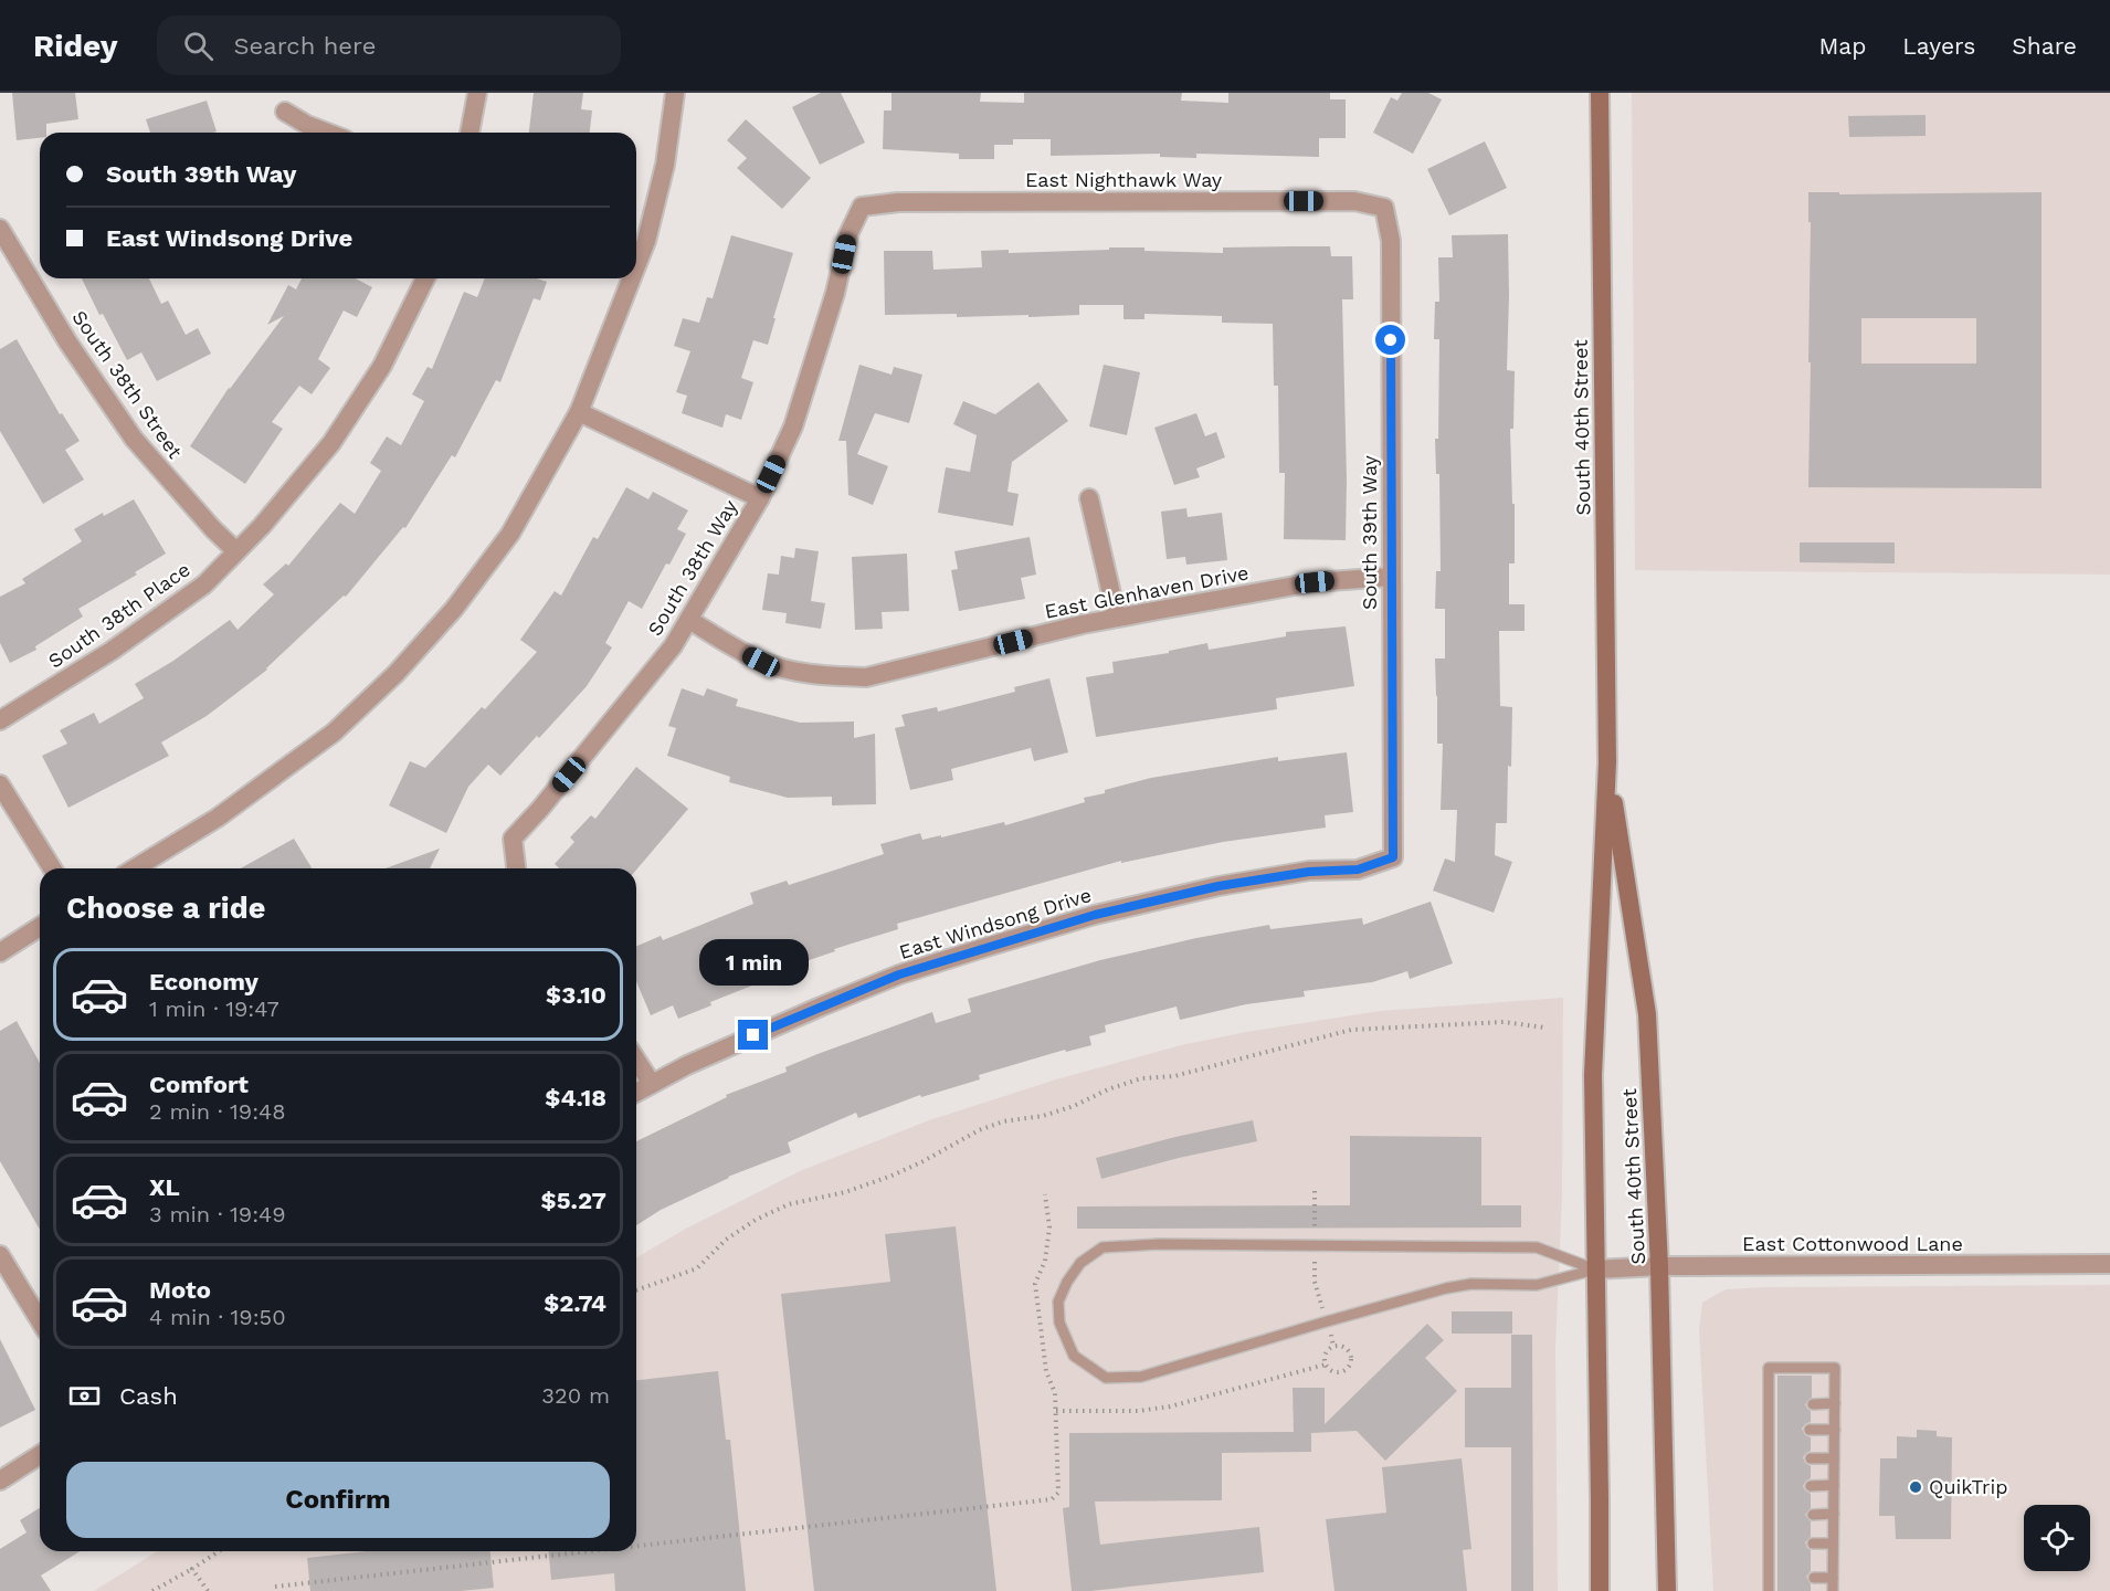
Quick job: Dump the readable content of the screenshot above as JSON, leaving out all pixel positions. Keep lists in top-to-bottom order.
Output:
{
  "streets": {
    "main road": ["South 40th Street"],
    "street": [
      "East Nighthawk Way",
      "South 38th Street",
      "South 39th Way",
      "South 38th Way",
      "East Glenhaven Drive",
      "South 38th Place",
      "East Windsong Drive",
      "East Cottonwood Lane"
    ]
  },
  "crossings": [
    ["East Nighthawk Way", "South 39th Way"],
    ["East Nighthawk Way", "South 38th Way"],
    ["South 38th Street", "South 38th Place"],
    ["South 40th Street", "East Cottonwood Lane"],
    ["South 39th Way", "East Glenhaven Drive"],
    ["South 39th Way", "East Windsong Drive"],
    ["South 38th Way", "East Glenhaven Drive"]
  ],
  "places": ["QuikTrip"],
  "page": {
    "header": "Ridey",
    "search": "Search here",
    "nav": ["Map", "Layers", "Share"],
    "banner": ["South 39th Way", "East Windsong Drive"],
    "heading": "Choose a ride",
    "bubble": "1 min",
    "list": [
      {
        "name": "Economy",
        "note": "1 min · 19:47",
        "value": "$3.10"
      },
      {
        "name": "Comfort",
        "note": "2 min · 19:48",
        "value": "$4.18"
      },
      {
        "name": "XL",
        "note": "3 min · 19:49",
        "value": "$5.27"
      },
      {
        "name": "Moto",
        "note": "4 min · 19:50",
        "value": "$2.74"
      }
    ],
    "pay": ["Cash", "320 m"],
    "buttons": "Confirm"
  }
}
